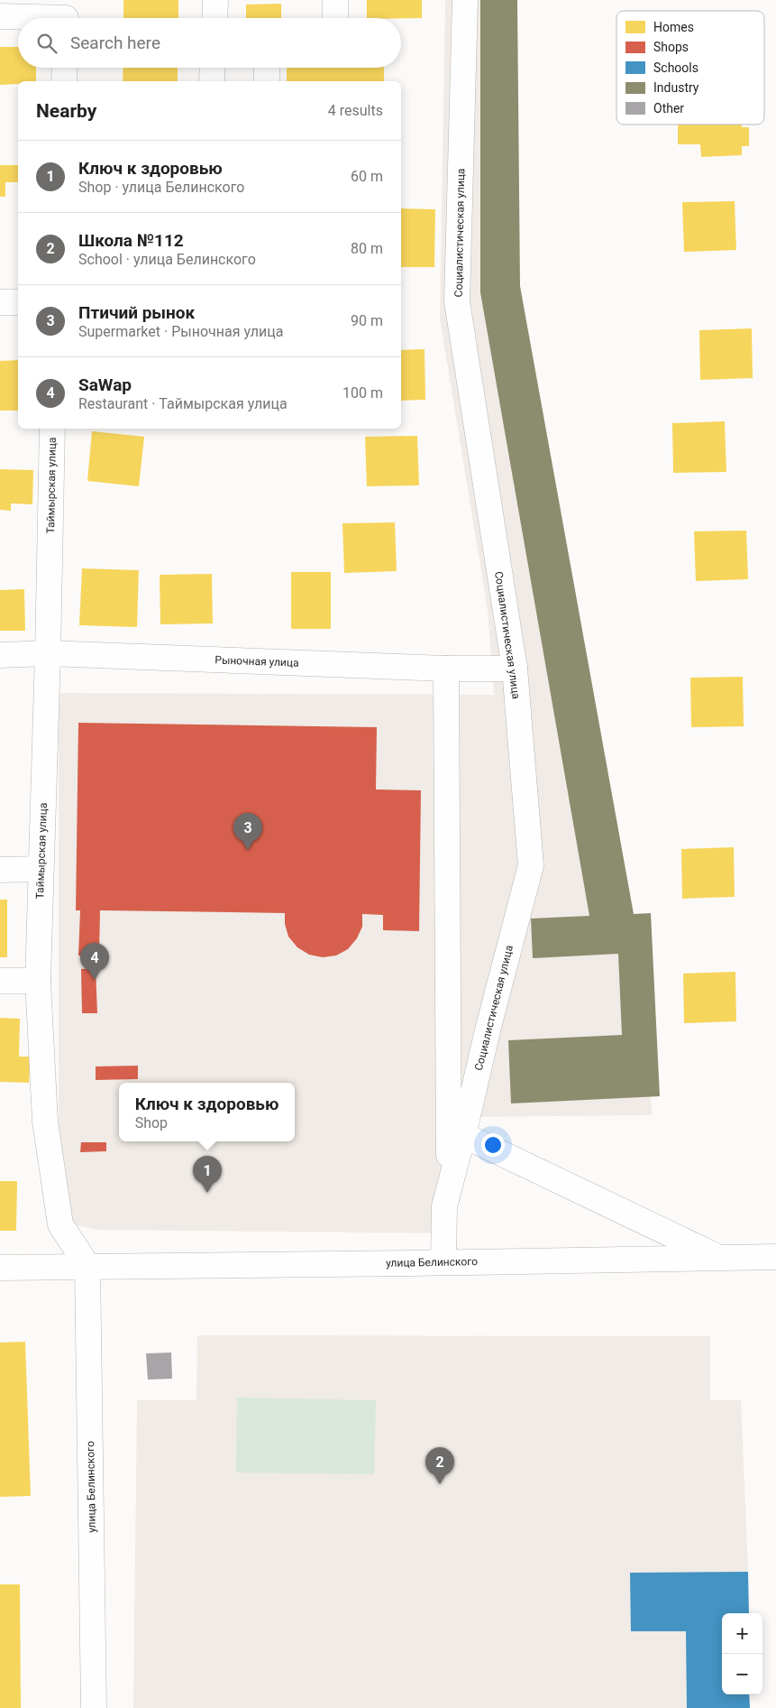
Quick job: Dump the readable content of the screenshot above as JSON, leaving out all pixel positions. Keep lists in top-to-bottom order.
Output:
{
  "streets": {
    "street": [
      "Социалистическая улица",
      "Таймырская улица",
      "Рыночная улица",
      "улица Белинского"
    ]
  },
  "crossings": [
    ["Социалистическая улица", "Рыночная улица"],
    ["Социалистическая улица", "улица Белинского"],
    ["Таймырская улица", "Рыночная улица"],
    ["Таймырская улица", "улица Белинского"]
  ],
  "legend": [
    "Homes",
    "Shops",
    "Schools",
    "Industry",
    "Other"
  ],
  "page": {
    "search": "Search here",
    "heading": ["Nearby", "4 results"],
    "list": [
      {
        "mark": "1",
        "name": "Ключ к здоровью",
        "note": "Shop · улица Белинского",
        "value": "60 m"
      },
      {
        "mark": "2",
        "name": "Школа №112",
        "note": "School · улица Белинского",
        "value": "80 m"
      },
      {
        "mark": "3",
        "name": "Птичий рынок",
        "note": "Supermarket · Рыночная улица",
        "value": "90 m"
      },
      {
        "mark": "4",
        "name": "SaWap",
        "note": "Restaurant · Таймырская улица",
        "value": "100 m"
      }
    ],
    "pins": [
      "3",
      "4",
      "1",
      "2"
    ],
    "popup": ["Ключ к здоровью", "Shop"],
    "map_buttons": ["+", "−"]
  }
}
